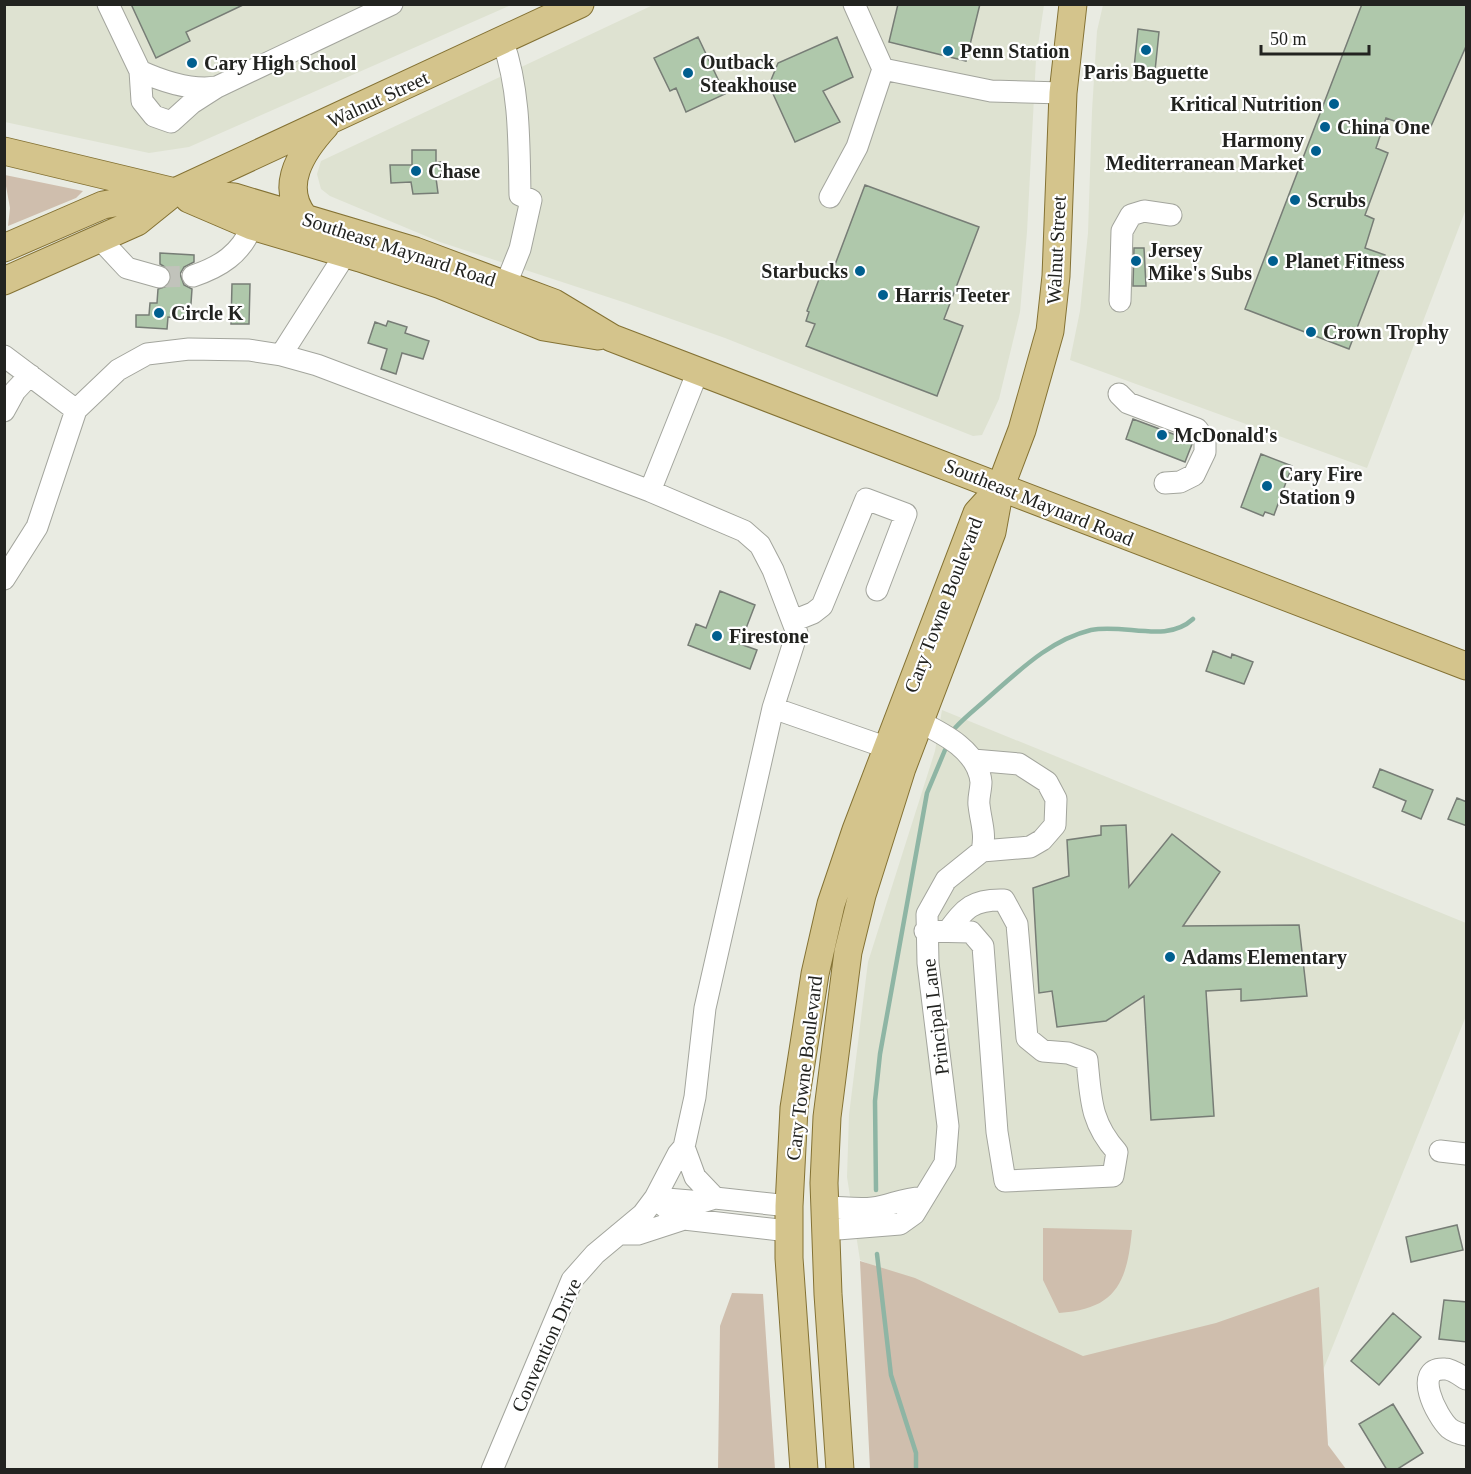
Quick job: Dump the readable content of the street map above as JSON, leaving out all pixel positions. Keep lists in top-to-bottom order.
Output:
{
  "streets": {
    "main road": ["Walnut Street", "Southeast Maynard Road", "Cary Towne Boulevard"],
    "street": ["Principal Lane", "Convention Drive"]
  },
  "crossings": [
    ["Walnut Street", "Southeast Maynard Road"],
    ["Walnut Street", "Cary Towne Boulevard"],
    ["Southeast Maynard Road", "Cary Towne Boulevard"],
    ["Cary Towne Boulevard", "Principal Lane"]
  ],
  "places": [
    "Paris Baguette",
    "Penn Station",
    "Cary High School",
    "Outback Steakhouse",
    "Kritical Nutrition",
    "China One",
    "Harmony Mediterranean Market",
    "Chase",
    "Scrubs",
    "Jersey Mike's Subs",
    "Planet Fitness",
    "Starbucks",
    "Harris Teeter",
    "Circle K",
    "Crown Trophy",
    "McDonald's",
    "Cary Fire Station 9",
    "Firestone",
    "Adams Elementary"
  ],
  "scale_bar": "50 m"
}
